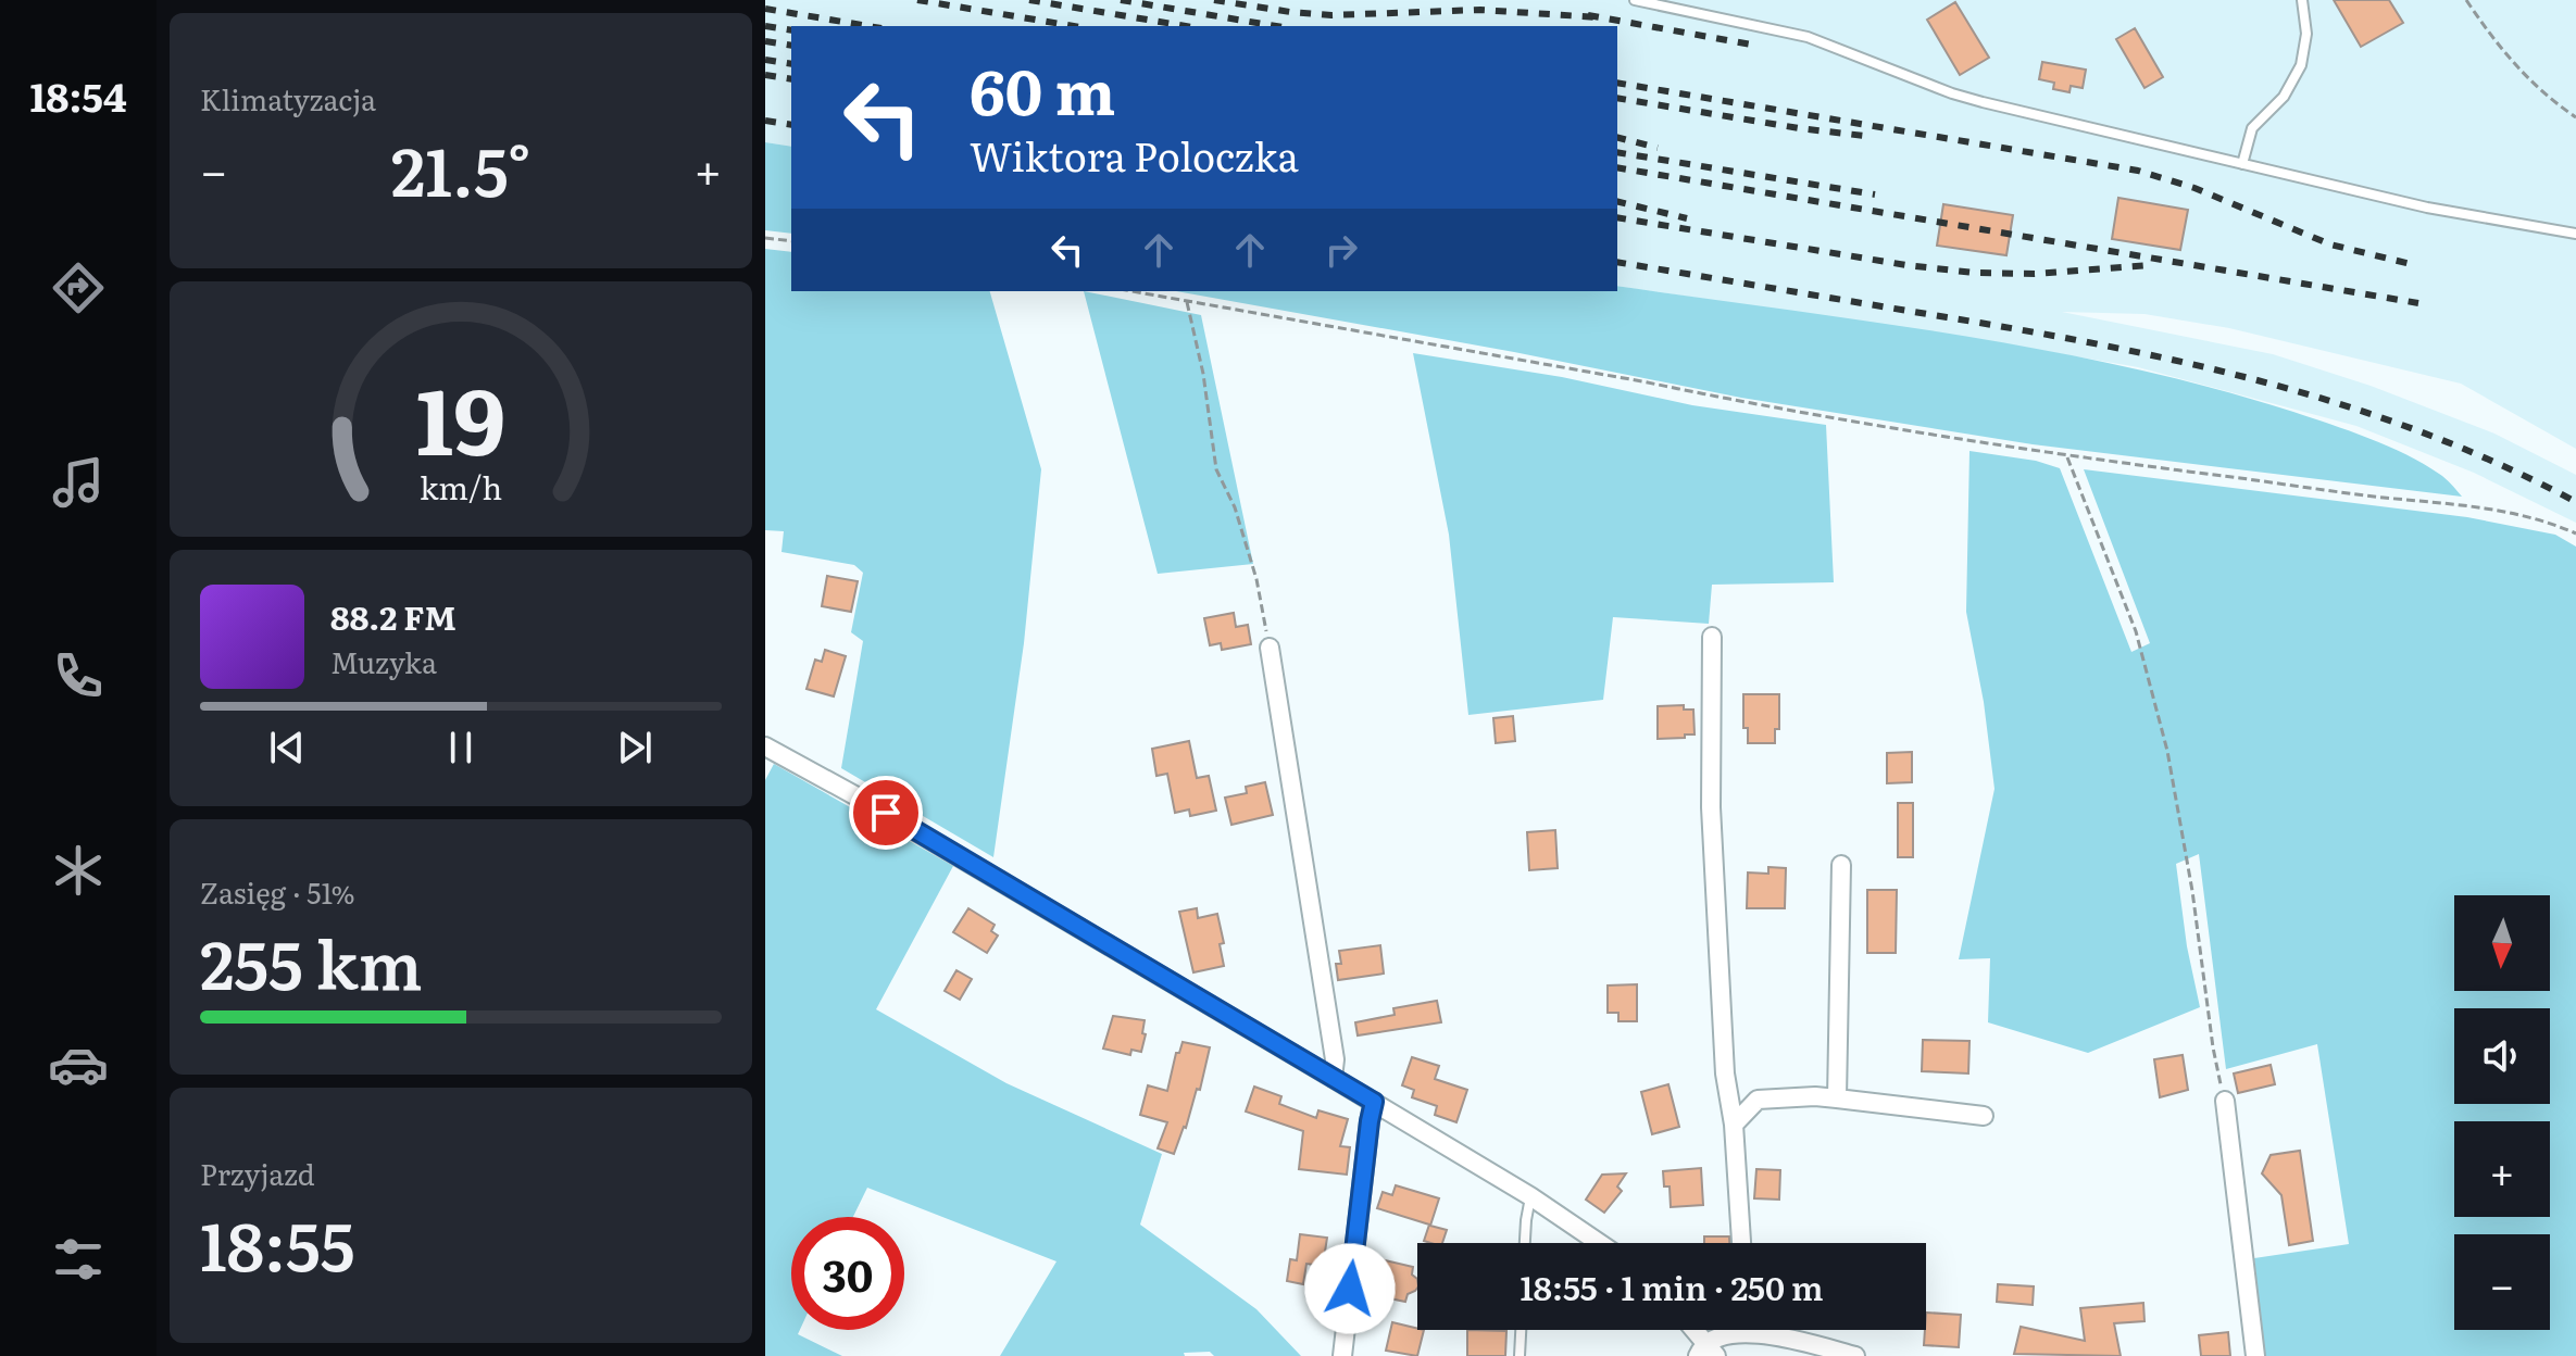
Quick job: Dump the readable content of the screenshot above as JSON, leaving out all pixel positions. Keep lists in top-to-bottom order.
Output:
{
  "north": "bottom",
  "page": {
    "tabs": "18:54",
    "tile": [
      "Klimatyzacja",
      ["Zasięg · 51%", "255 km"],
      ["Przyjazd", "18:55"]
    ],
    "turn": ["60 m", "Wiktora Poloczka"],
    "heat": ["−", "21.5°", "+"],
    "song": ["88.2 FM", "Muzyka"],
    "map_buttons": ["+", "−"],
    "limit": "30",
    "trip": "18:55 · 1 min · 250 m",
    "gauge": ["19", "km/h"]
  }
}
